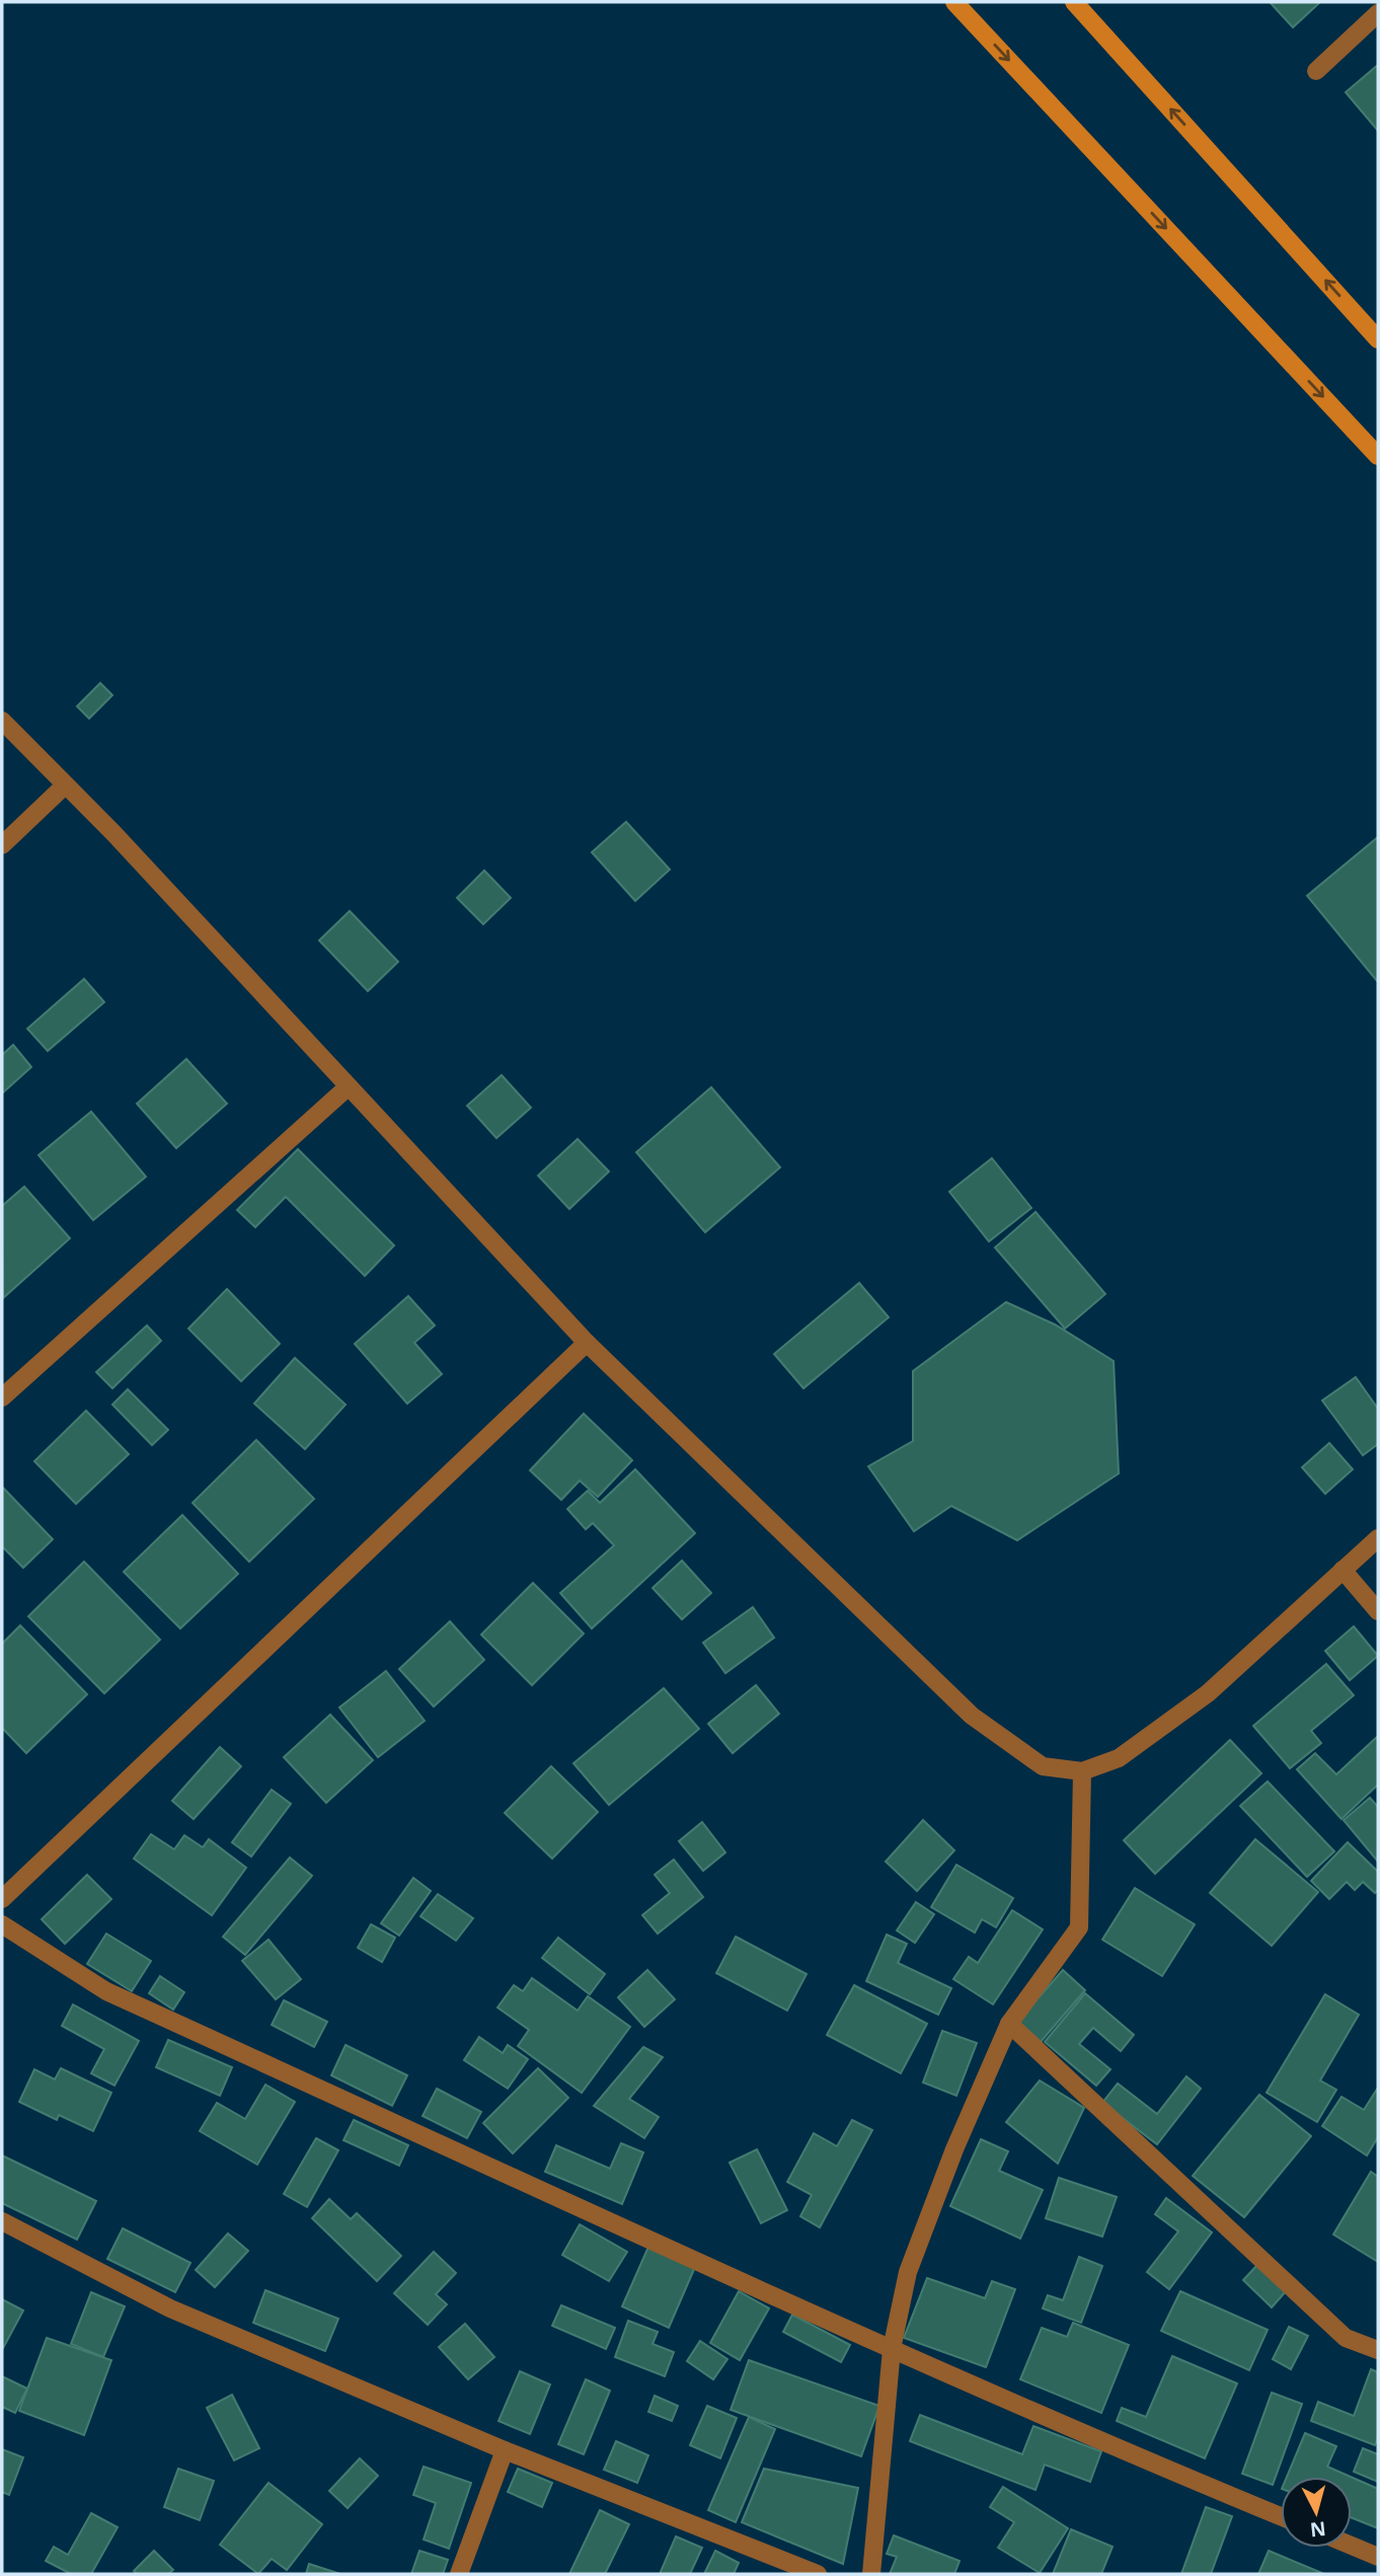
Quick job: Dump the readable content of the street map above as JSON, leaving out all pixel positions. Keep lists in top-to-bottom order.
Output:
{
  "north": "bottom"
}
